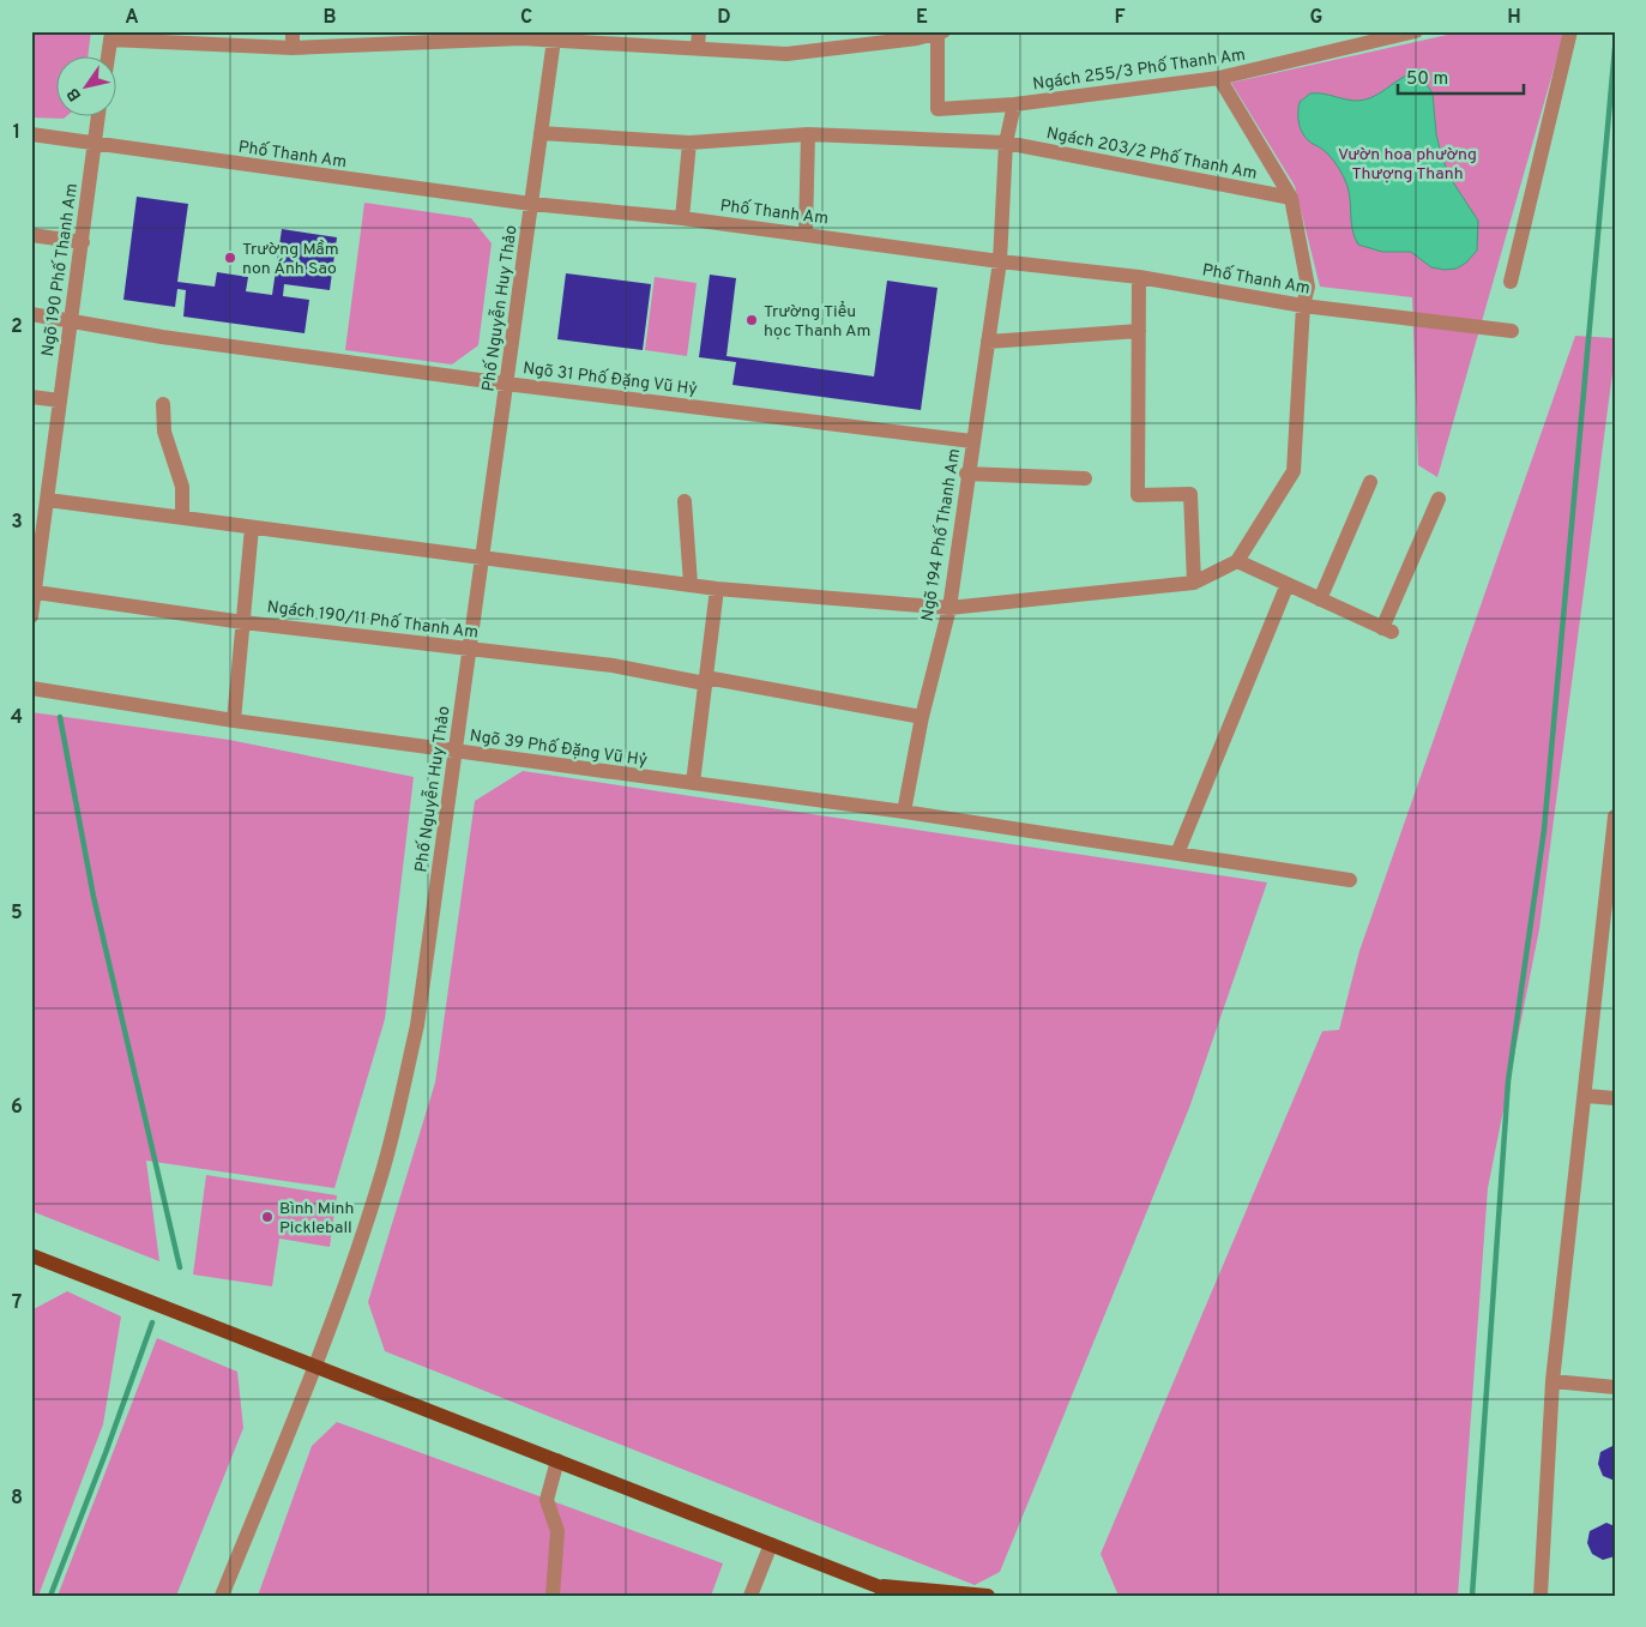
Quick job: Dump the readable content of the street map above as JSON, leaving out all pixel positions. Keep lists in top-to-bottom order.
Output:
{
  "streets": {
    "street": [
      "Ngách 255/3 Phố Thanh Am",
      "Ngách 203/2 Phố Thanh Am",
      "Phố Thanh Am",
      "Ngõ 190 Phố Thanh Am",
      "Phố Nguyễn Huy Thảo",
      "Ngõ 31 Phố Đặng Vũ Hỷ",
      "Ngõ 194 Phố Thanh Am",
      "Ngách 190/11 Phố Thanh Am",
      "Ngõ 39 Phố Đặng Vũ Hỷ"
    ]
  },
  "crossings": [
    ["Ngách 255/3 Phố Thanh Am", "Ngõ 194 Phố Thanh Am"],
    ["Ngách 203/2 Phố Thanh Am", "Phố Nguyễn Huy Thảo"],
    ["Ngách 203/2 Phố Thanh Am", "Ngõ 194 Phố Thanh Am"],
    ["Phố Thanh Am", "Ngõ 190 Phố Thanh Am"],
    ["Phố Thanh Am", "Phố Nguyễn Huy Thảo"],
    ["Phố Thanh Am", "Ngõ 194 Phố Thanh Am"],
    ["Ngõ 190 Phố Thanh Am", "Ngõ 31 Phố Đặng Vũ Hỷ"],
    ["Ngõ 190 Phố Thanh Am", "Ngách 190/11 Phố Thanh Am"],
    ["Phố Nguyễn Huy Thảo", "Ngõ 31 Phố Đặng Vũ Hỷ"],
    ["Phố Nguyễn Huy Thảo", "Ngách 190/11 Phố Thanh Am"],
    ["Phố Nguyễn Huy Thảo", "Ngõ 39 Phố Đặng Vũ Hỷ"],
    ["Ngõ 31 Phố Đặng Vũ Hỷ", "Ngõ 194 Phố Thanh Am"],
    ["Ngõ 194 Phố Thanh Am", "Ngách 190/11 Phố Thanh Am"],
    ["Ngõ 194 Phố Thanh Am", "Ngõ 39 Phố Đặng Vũ Hỷ"]
  ],
  "parks": ["Vườn hoa phường Thượng Thanh"],
  "places": ["Trường Mầm non Ánh Sao", "Trường Tiểu học Thanh Am", "Bình Minh Pickleball"],
  "scale_bar": "50 m",
  "north": "bottom left",
  "grid": {
    "columns": [
      "A",
      "B",
      "C",
      "D",
      "E",
      "F",
      "G",
      "H"
    ],
    "rows": [
      "1",
      "2",
      "3",
      "4",
      "5",
      "6",
      "7",
      "8"
    ]
  }
}
